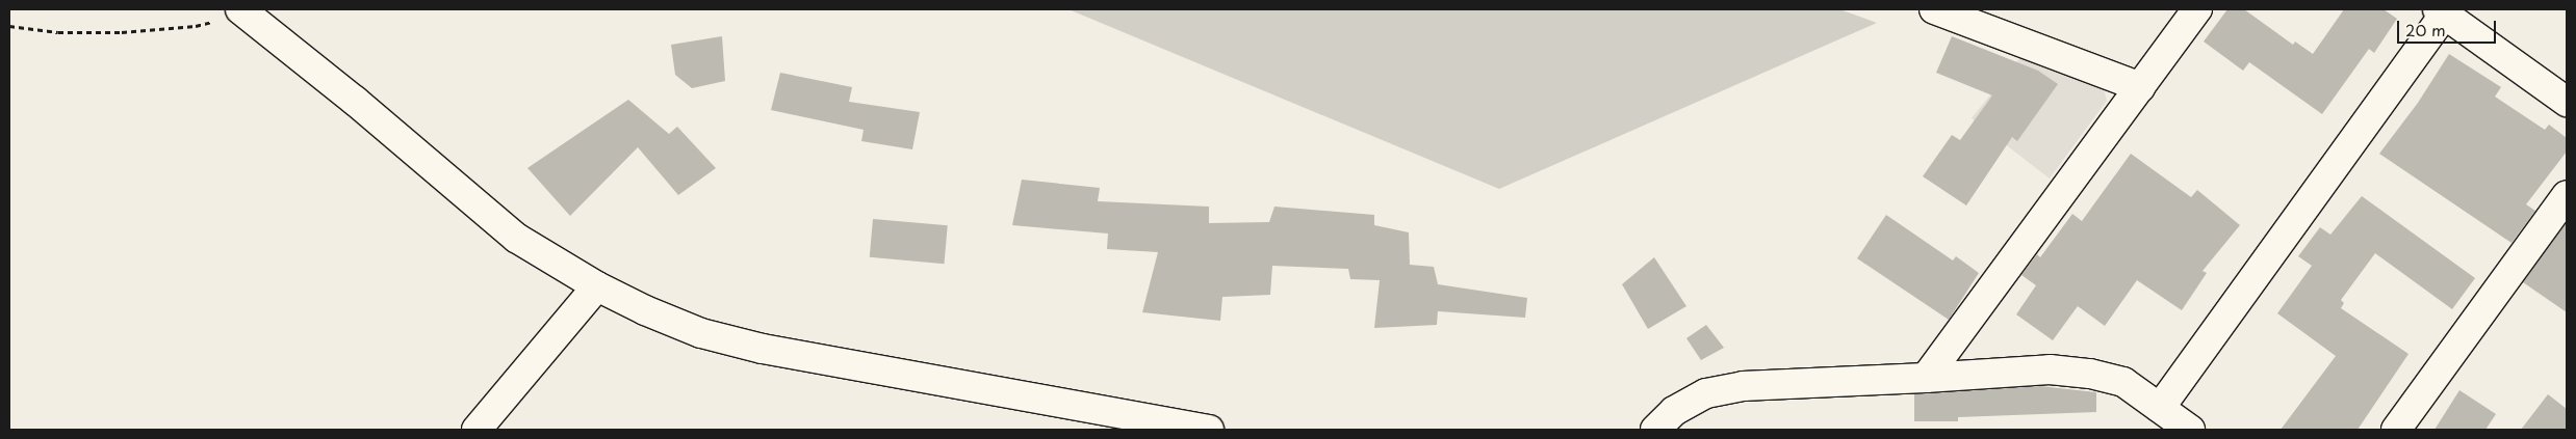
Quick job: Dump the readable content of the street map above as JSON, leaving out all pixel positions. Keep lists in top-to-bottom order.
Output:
{
  "scale_bar": "20 m"
}
